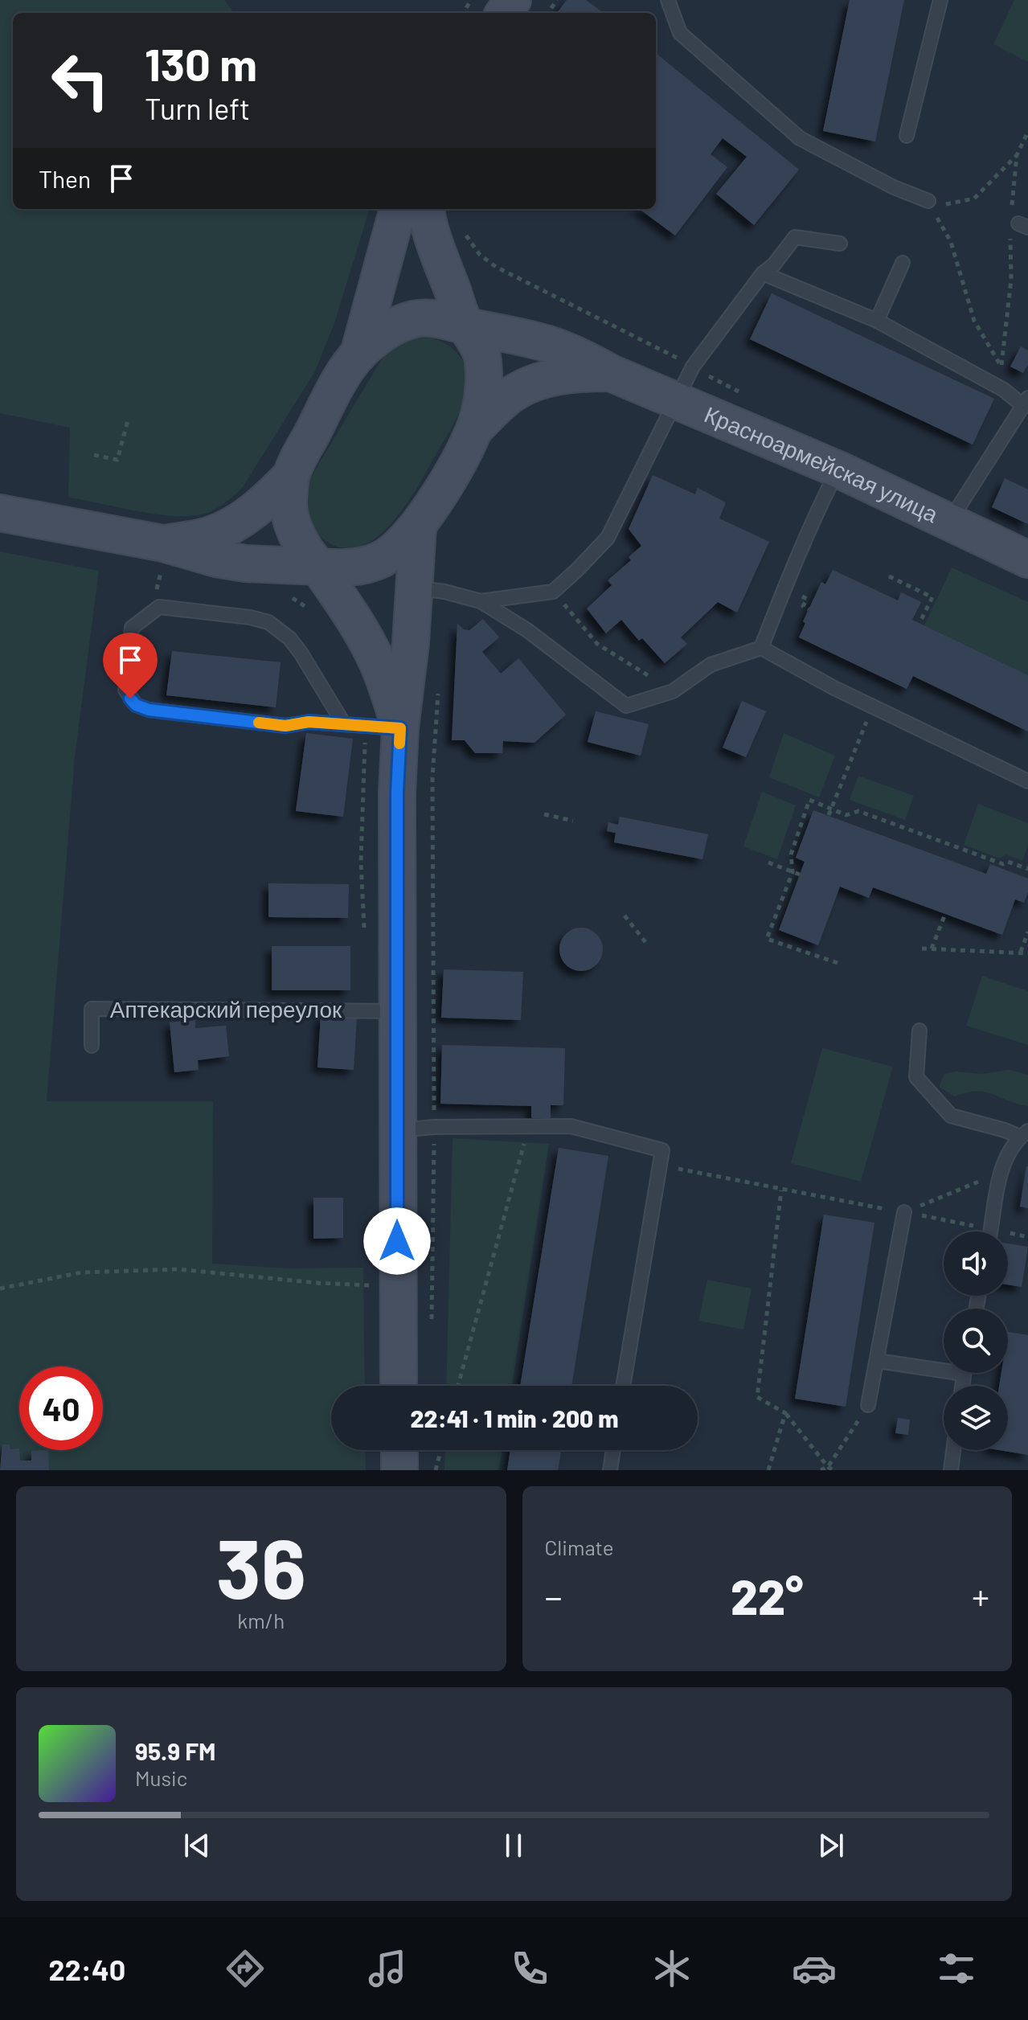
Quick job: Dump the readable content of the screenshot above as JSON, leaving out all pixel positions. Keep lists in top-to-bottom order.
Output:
{
  "streets": {
    "street": ["Красноармейская улица"],
    "lane": ["Аптекарский переулок"]
  },
  "page": {
    "turn": ["130 m", "Turn left"],
    "then": "Then",
    "limit": "40",
    "trip": "22:41 · 1 min · 200 m",
    "tile": [
      ["36", "km/h"],
      "Climate"
    ],
    "heat": ["−", "22°", "+"],
    "song": ["95.9 FM", "Music"],
    "tabs": "22:40"
  }
}
